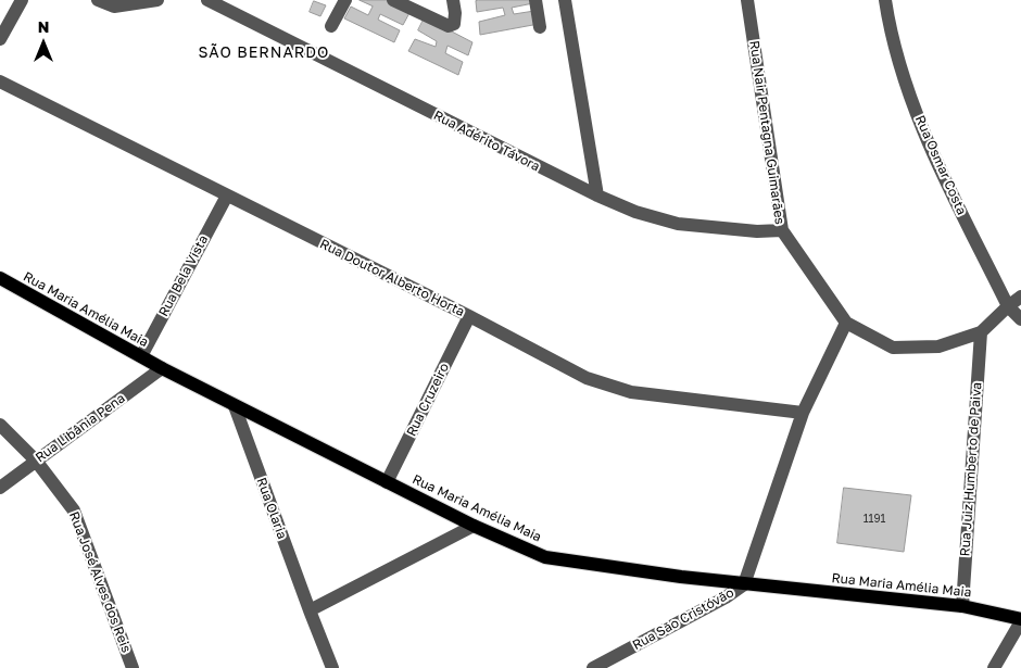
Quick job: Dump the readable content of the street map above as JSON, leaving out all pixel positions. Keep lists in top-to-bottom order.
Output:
{
  "streets": {
    "main road": ["Rua Maria Amélia Maia"],
    "street": [
      "Rua Nair Pentagna Guimarães",
      "Rua Adérito Távora",
      "Rua Osmar Costa",
      "Rua Bela Vista",
      "Rua Doutor Alberto Horta",
      "Rua Cruzeiro",
      "Rua Libânia Pena",
      "Rua Juiz Humberto de Paiva",
      "Rua Olaria",
      "Rua José Alves dos Reis",
      "Rua São Cristóvão"
    ]
  },
  "crossings": [
    ["Rua Nair Pentagna Guimarães", "Rua Adérito Távora"],
    ["Rua Bela Vista", "Rua Doutor Alberto Horta"],
    ["Rua Bela Vista", "Rua Maria Amélia Maia"],
    ["Rua Doutor Alberto Horta", "Rua Cruzeiro"],
    ["Rua Maria Amélia Maia", "Rua Cruzeiro"],
    ["Rua Maria Amélia Maia", "Rua Libânia Pena"],
    ["Rua Maria Amélia Maia", "Rua Juiz Humberto de Paiva"],
    ["Rua Maria Amélia Maia", "Rua Olaria"],
    ["Rua Maria Amélia Maia", "Rua São Cristóvão"],
    ["Rua Libânia Pena", "Rua José Alves dos Reis"]
  ],
  "districts": ["SÃO BERNARDO"],
  "house_numbers": ["1191"],
  "north": "top"
}
